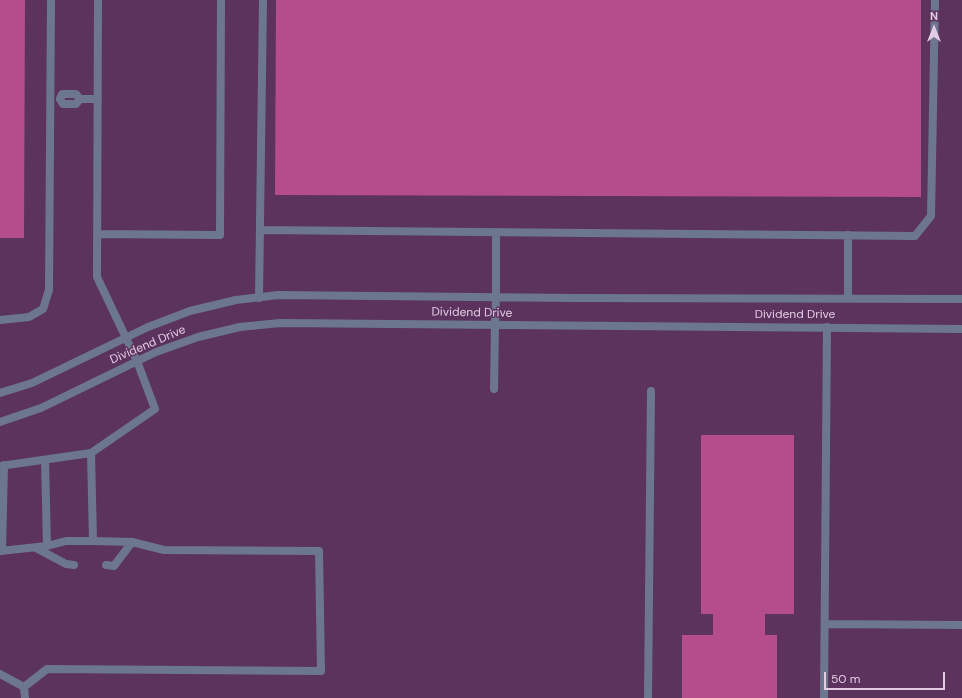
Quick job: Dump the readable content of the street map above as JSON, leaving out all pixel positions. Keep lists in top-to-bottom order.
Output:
{
  "streets": {
    "street": ["Dividend Drive"]
  },
  "scale_bar": "50 m",
  "north": "top"
}
